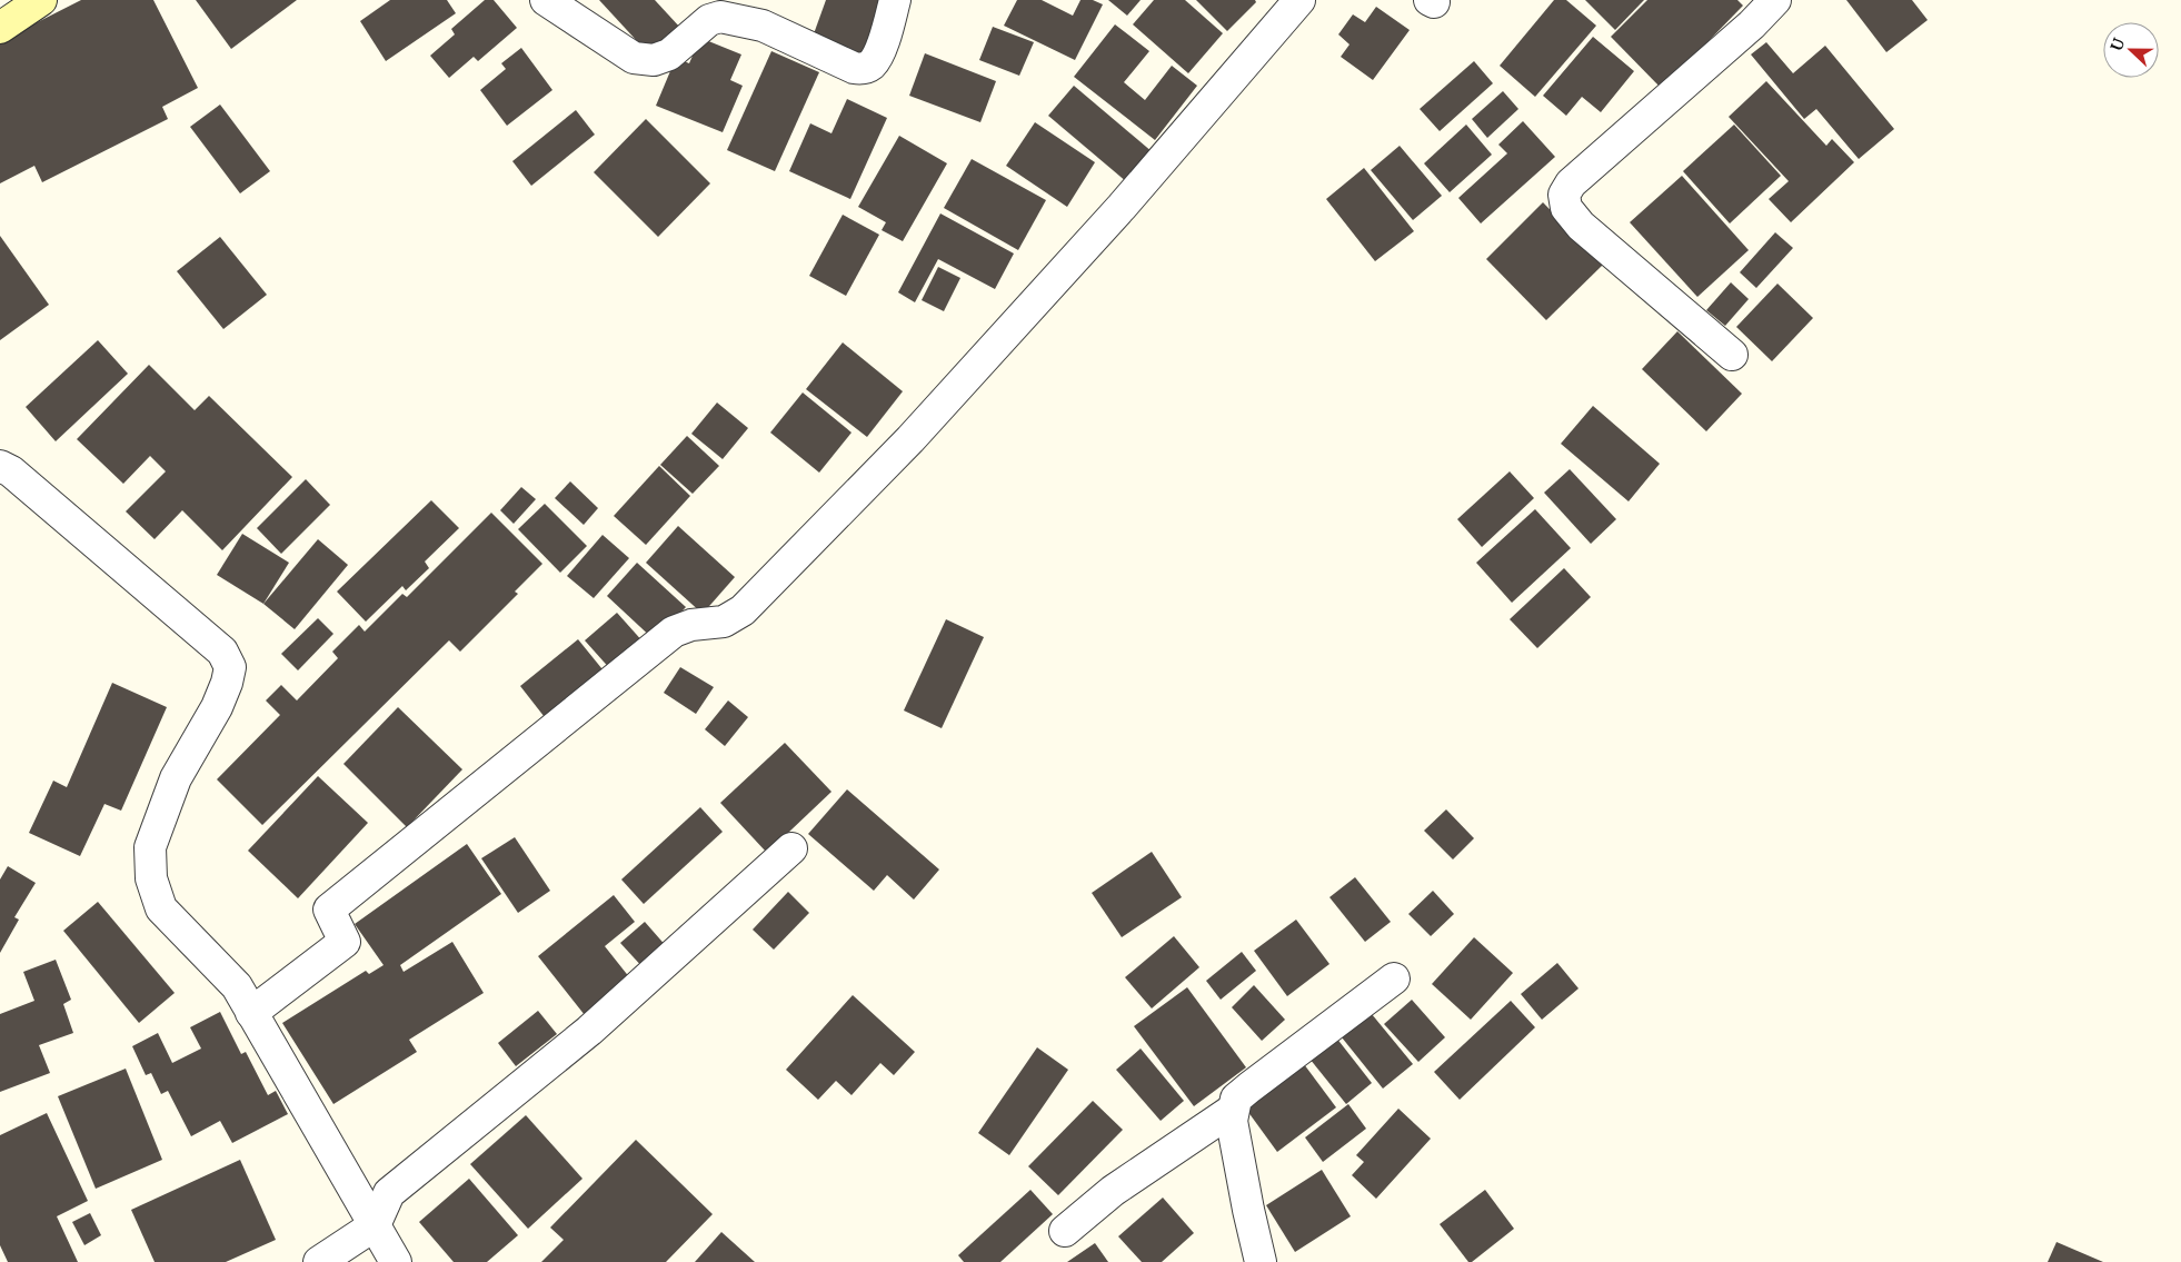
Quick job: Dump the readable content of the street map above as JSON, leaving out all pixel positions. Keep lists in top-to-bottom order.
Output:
{
  "north": "left"
}
